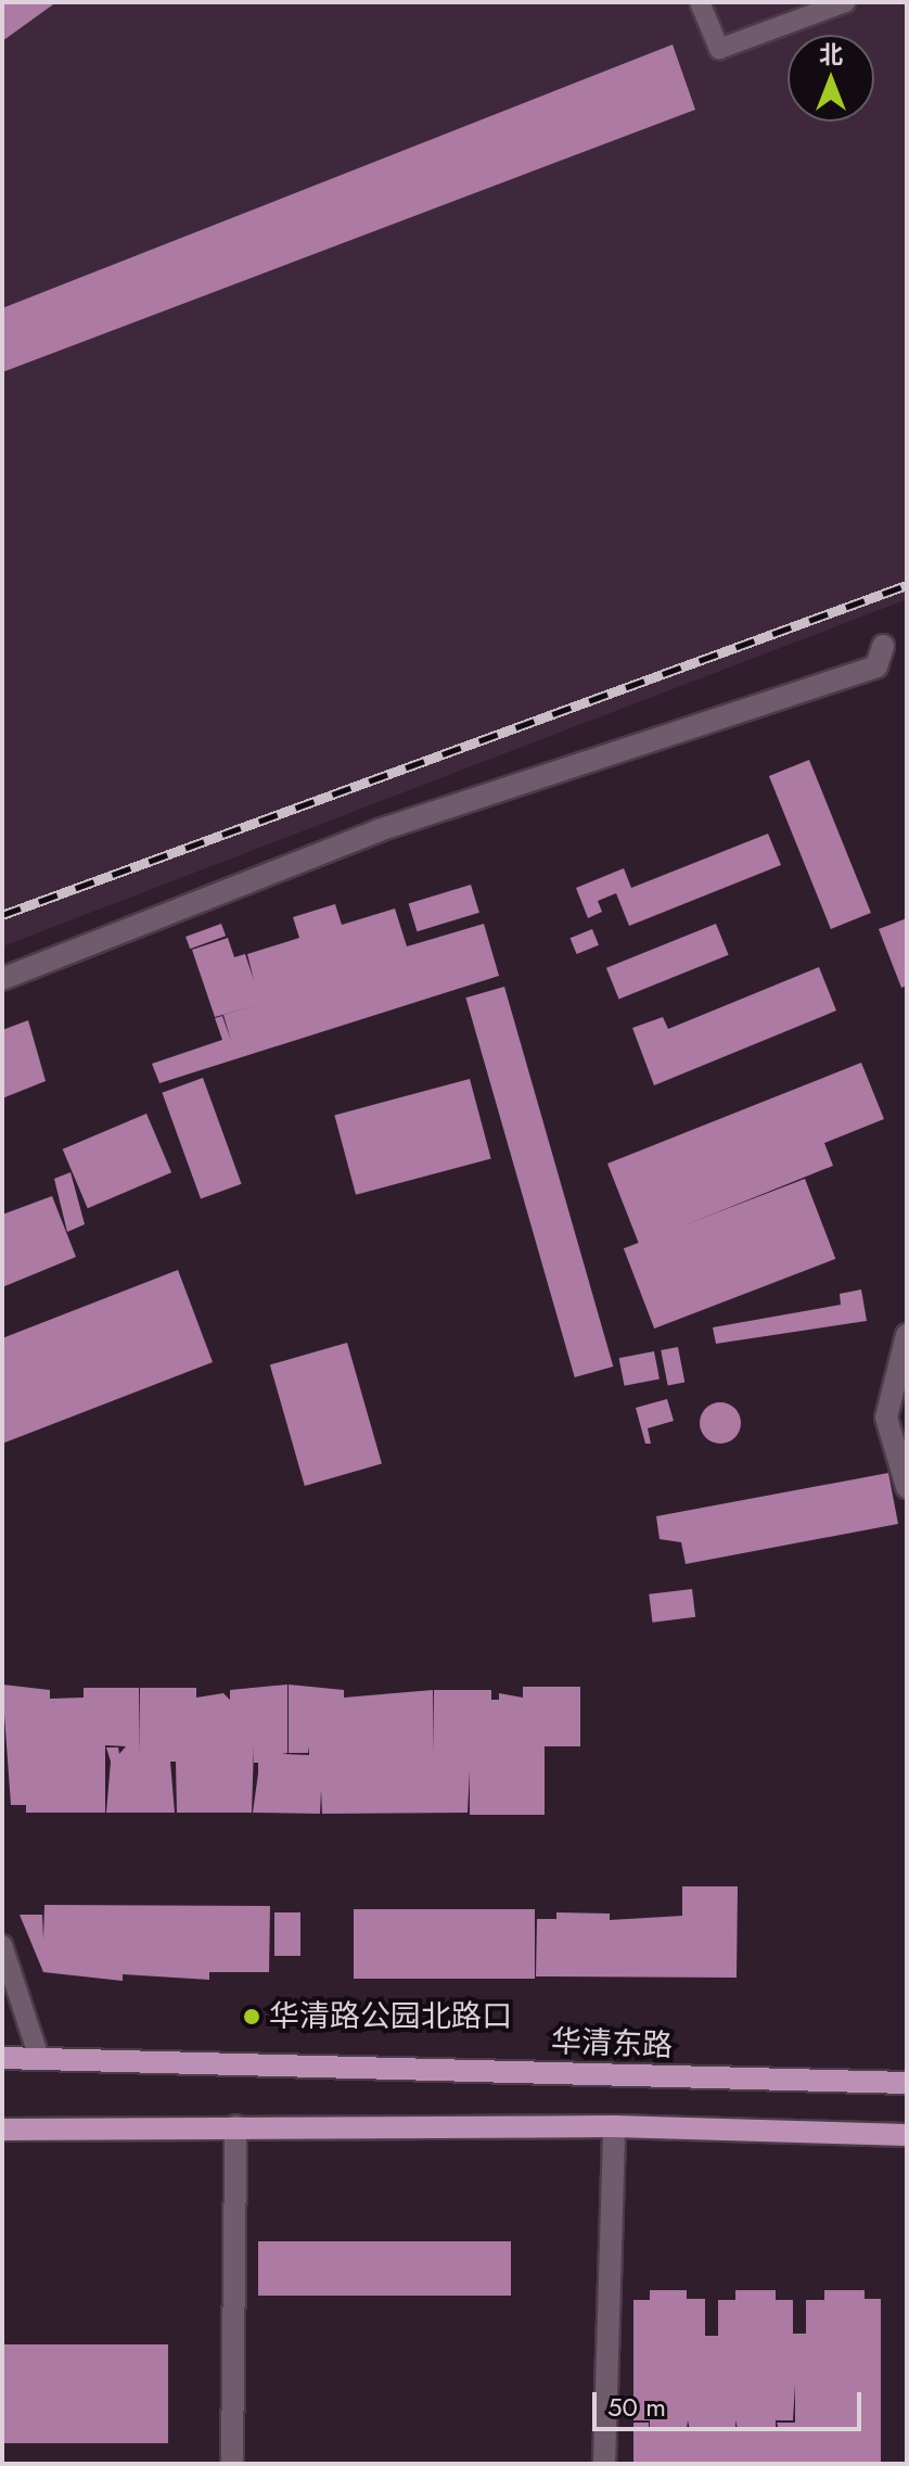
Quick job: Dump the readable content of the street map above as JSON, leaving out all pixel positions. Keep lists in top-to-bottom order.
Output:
{
  "streets": {
    "main road": ["华清东路"]
  },
  "places": ["华清路公园北路口"],
  "scale_bar": "50 m",
  "north": "top"
}
